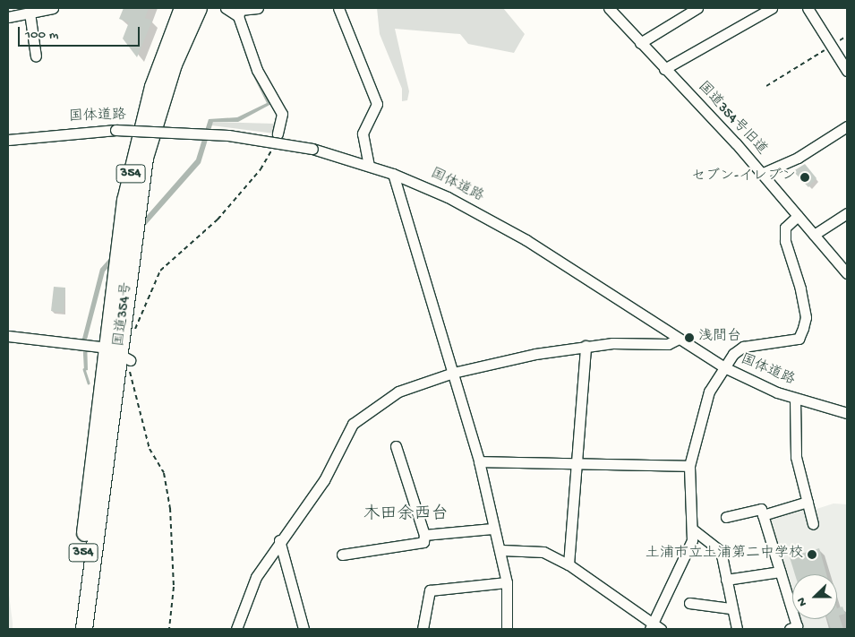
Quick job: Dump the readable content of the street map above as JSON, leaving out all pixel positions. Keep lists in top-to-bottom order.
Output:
{
  "streets": {
    "highway": ["354", "国道354号"],
    "street": ["国体道路", "国道354号旧道"]
  },
  "districts": ["木田余西台"],
  "places": ["セブン-イレブン", "浅間台", "土浦市立土浦第二中学校"],
  "scale_bar": "100 m",
  "north": "left"
}
